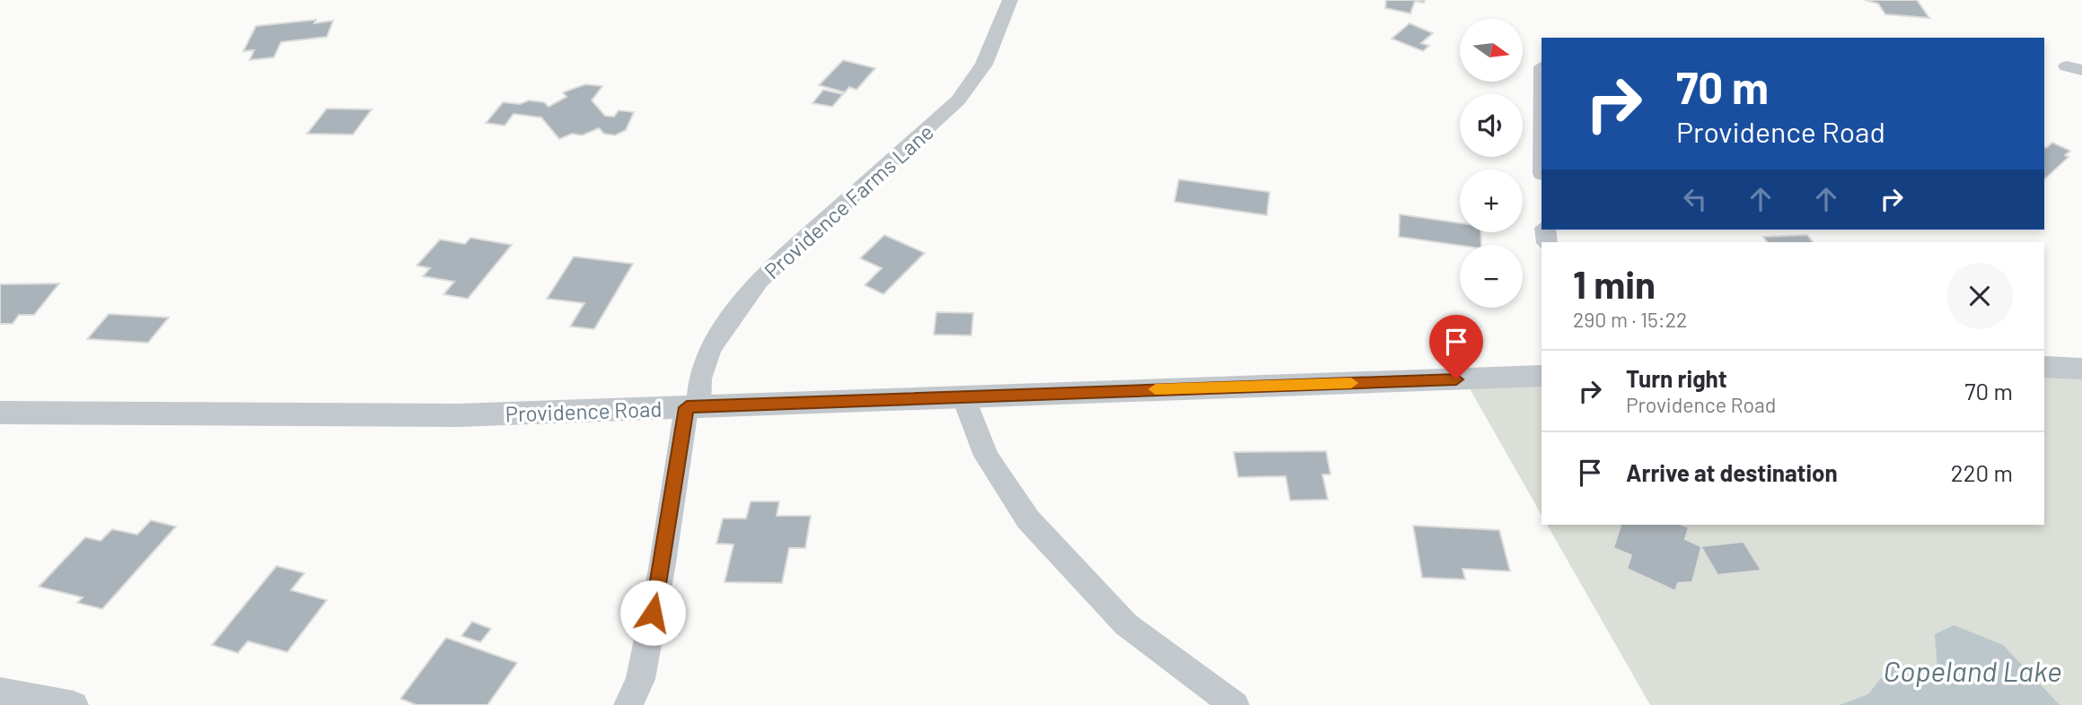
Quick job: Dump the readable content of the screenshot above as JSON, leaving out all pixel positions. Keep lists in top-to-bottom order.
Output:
{
  "streets": {
    "street": ["Providence Farms Lane", "Providence Road"]
  },
  "crossings": [
    ["Providence Farms Lane", "Providence Road"]
  ],
  "water": ["Copeland Lake"],
  "north": "right",
  "page": {
    "map_buttons": ["+", "−"],
    "turn": ["70 m", "Providence Road"],
    "heading": ["1 min", "290 m · 15:22"],
    "list": [
      {
        "name": "Turn right",
        "note": "Providence Road",
        "value": "70 m"
      },
      {
        "name": "Arrive at destination",
        "value": "220 m"
      }
    ]
  }
}
